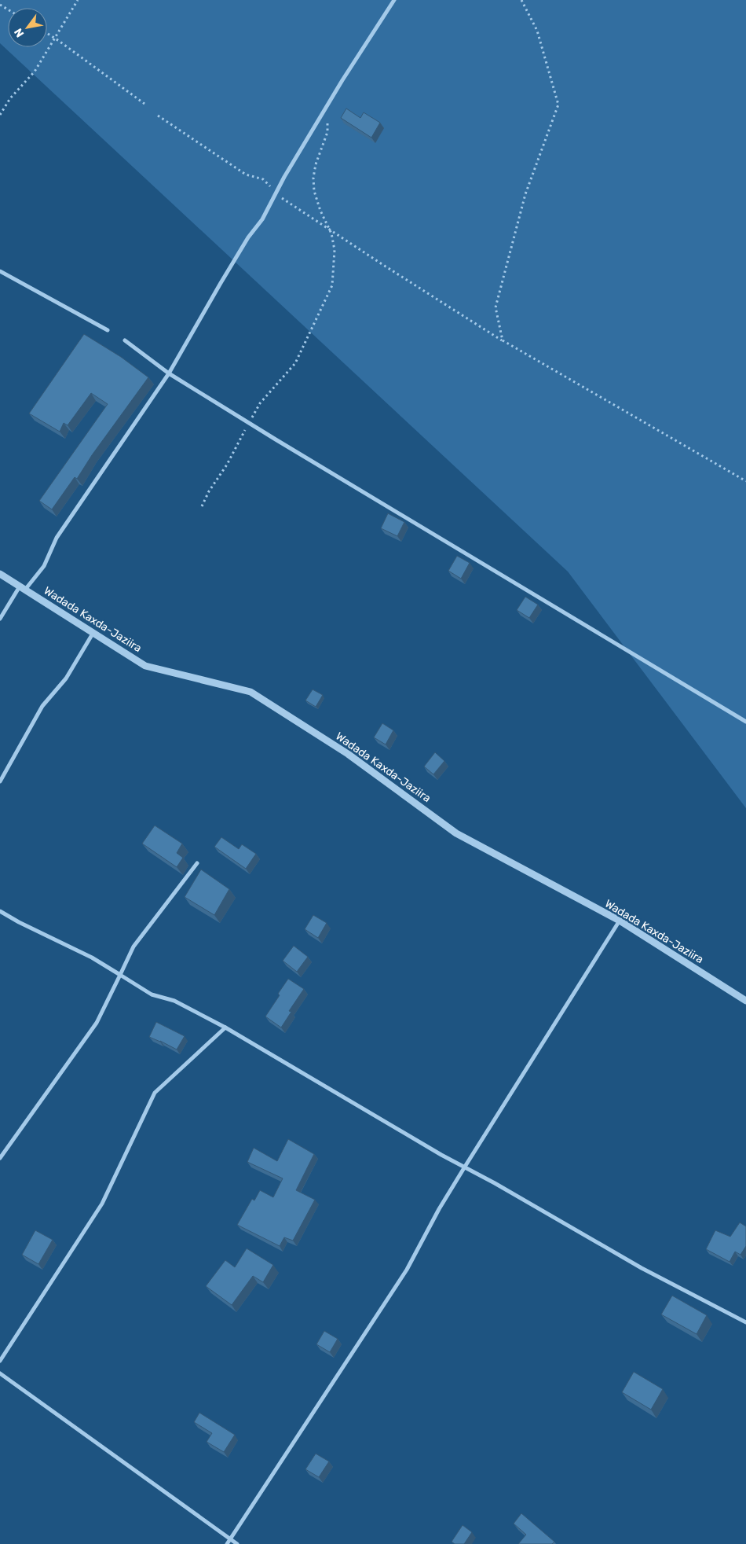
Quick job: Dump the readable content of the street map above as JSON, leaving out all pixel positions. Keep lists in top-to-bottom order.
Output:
{
  "streets": {
    "street": ["Wadada Kaxda-Jaziira"]
  },
  "north": "bottom left"
}
